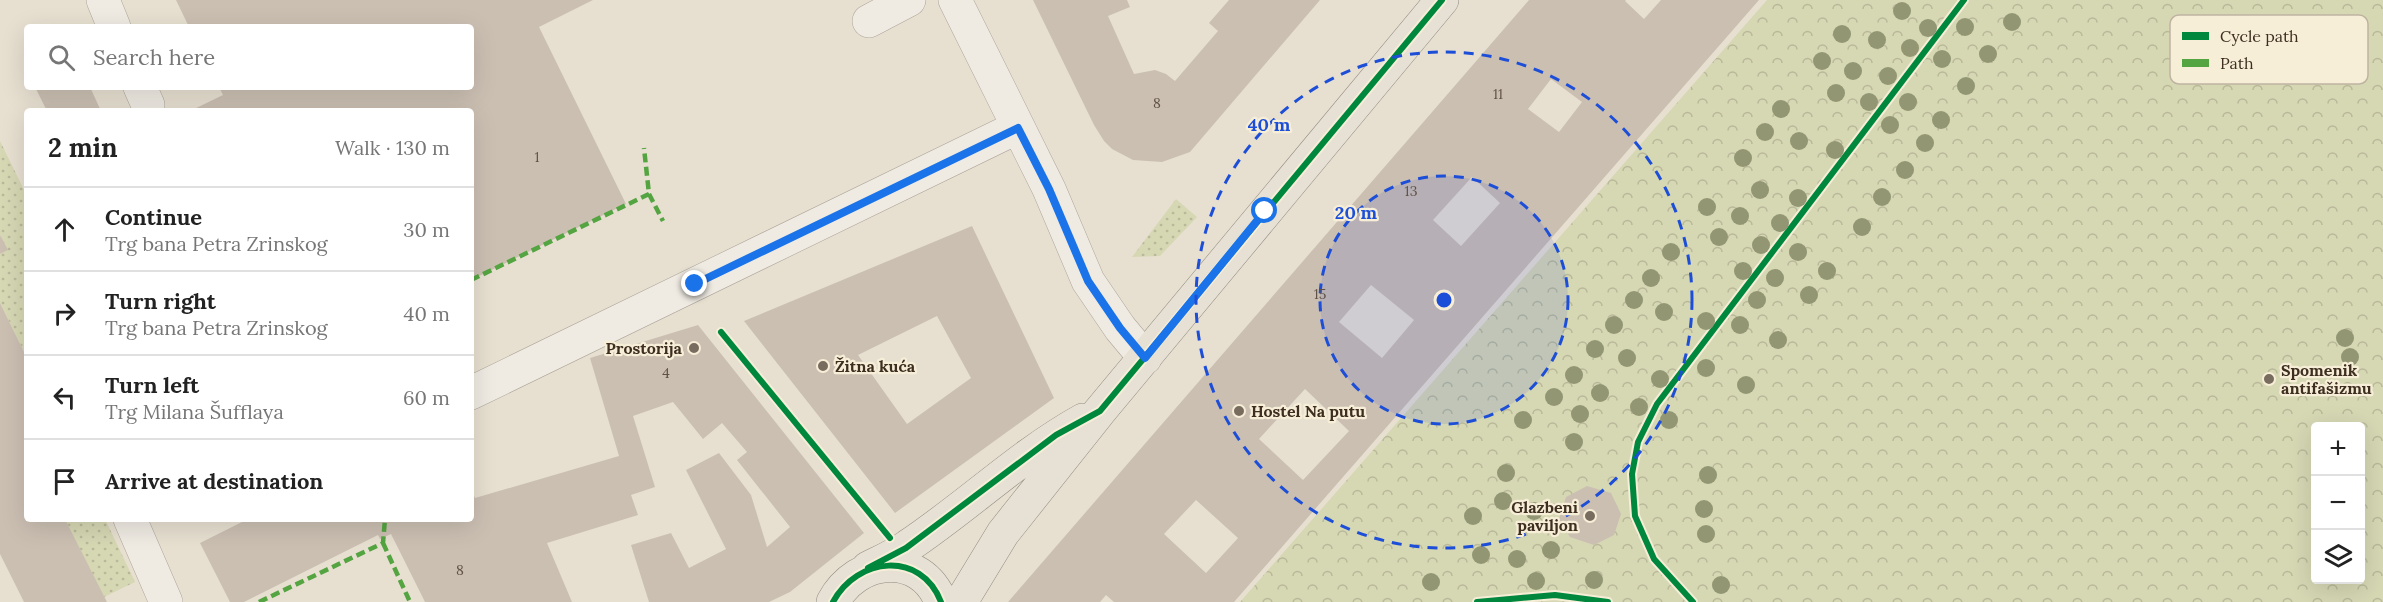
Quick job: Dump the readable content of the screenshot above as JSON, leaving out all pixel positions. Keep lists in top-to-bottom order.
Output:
{
  "places": [
    "Prostorija",
    "Žitna kuća",
    "Spomenik antifašizmu",
    "Hostel Na putu",
    "Glazbeni paviljon"
  ],
  "house_numbers": [
    "11",
    "8",
    "1",
    "13",
    "15",
    "4",
    "8"
  ],
  "legend": ["Cycle path", "Path"],
  "page": {
    "search": "Search here",
    "heading": ["2 min", "Walk · 130 m"],
    "list": [
      ["Continue", "Trg bana Petra Zrinskog", "30 m"],
      ["Turn right", "Trg bana Petra Zrinskog", "40 m"],
      ["Turn left", "Trg Milana Šufflaya", "60 m"],
      "Arrive at destination"
    ],
    "map_buttons": ["+", "−"]
  },
  "rings": ["40 m", "20 m"]
}
